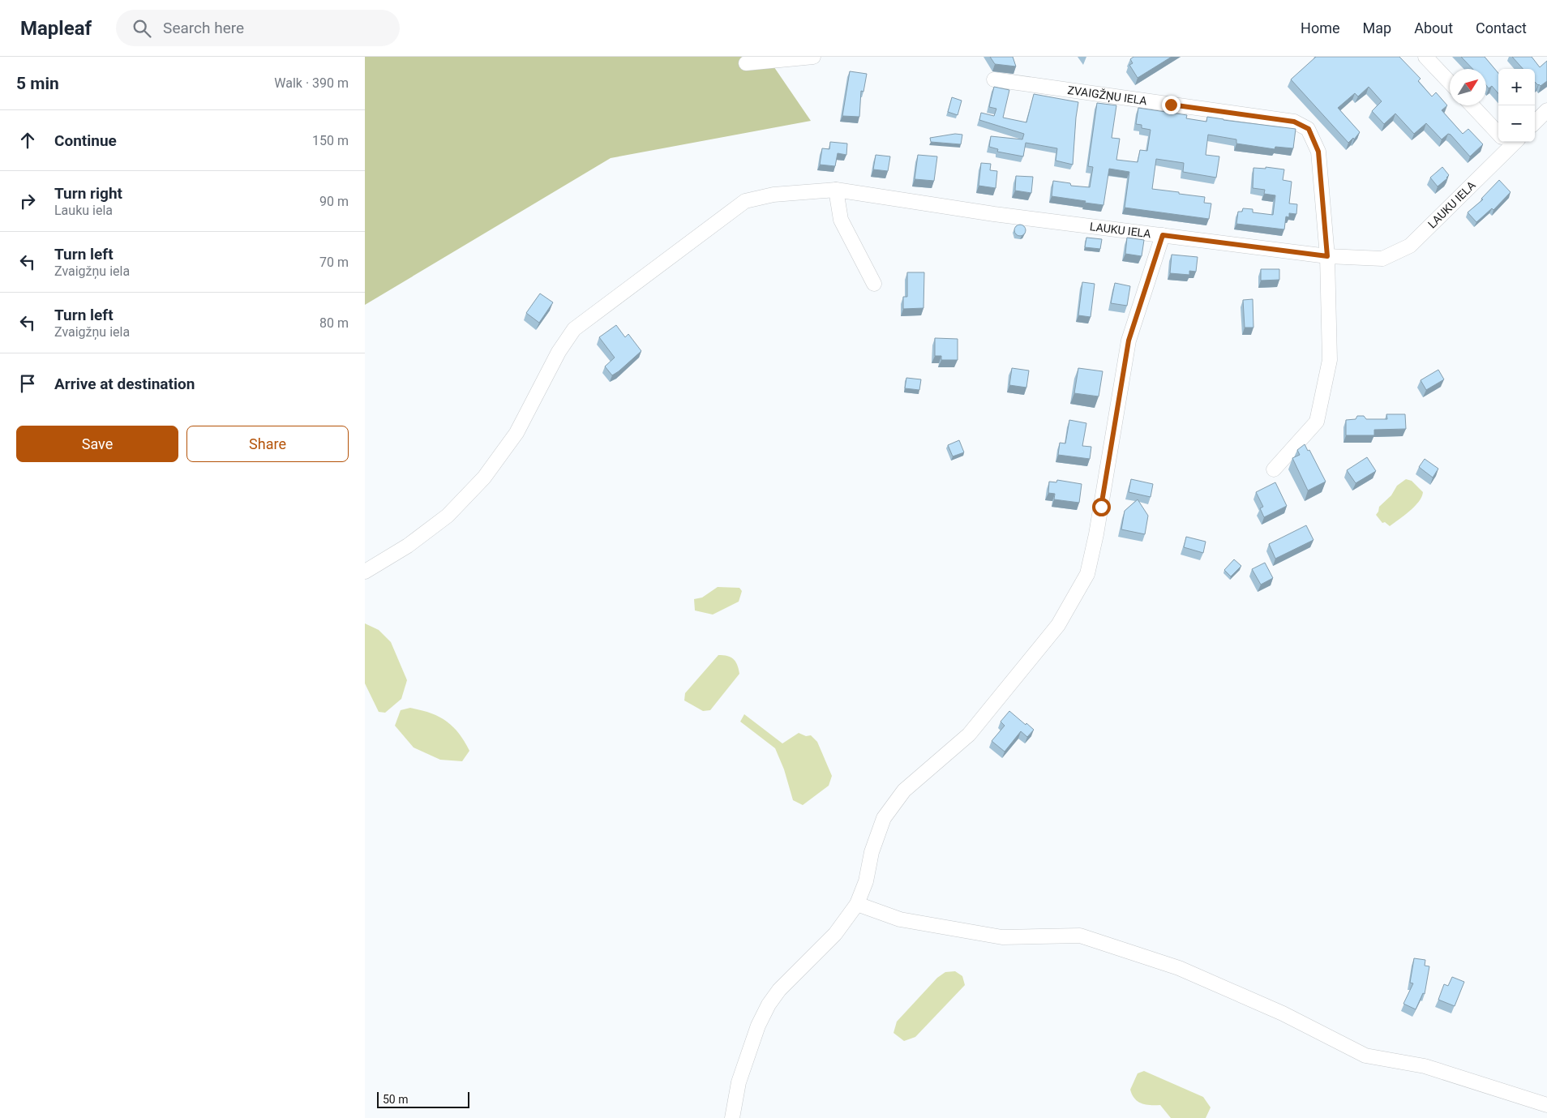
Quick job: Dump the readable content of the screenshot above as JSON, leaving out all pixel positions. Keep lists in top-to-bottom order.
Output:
{
  "streets": {
    "street": ["ZVAIGŽŅU IELA", "LAUKU IELA"]
  },
  "crossings": [
    ["ZVAIGŽŅU IELA", "LAUKU IELA"]
  ],
  "scale_bar": "50 m",
  "north": "top right",
  "page": {
    "header": "Mapleaf",
    "search": "Search here",
    "nav": [
      "Home",
      "Map",
      "About",
      "Contact"
    ],
    "heading": ["5 min", "Walk · 390 m"],
    "map_buttons": ["+", "−"],
    "list": [
      ["Continue", "150 m"],
      ["Turn right", "Lauku iela", "90 m"],
      ["Turn left", "Zvaigžņu iela", "70 m"],
      ["Turn left", "Zvaigžņu iela", "80 m"],
      "Arrive at destination"
    ],
    "buttons": ["Save", "Share"],
    "scale": "50 m"
  }
}
